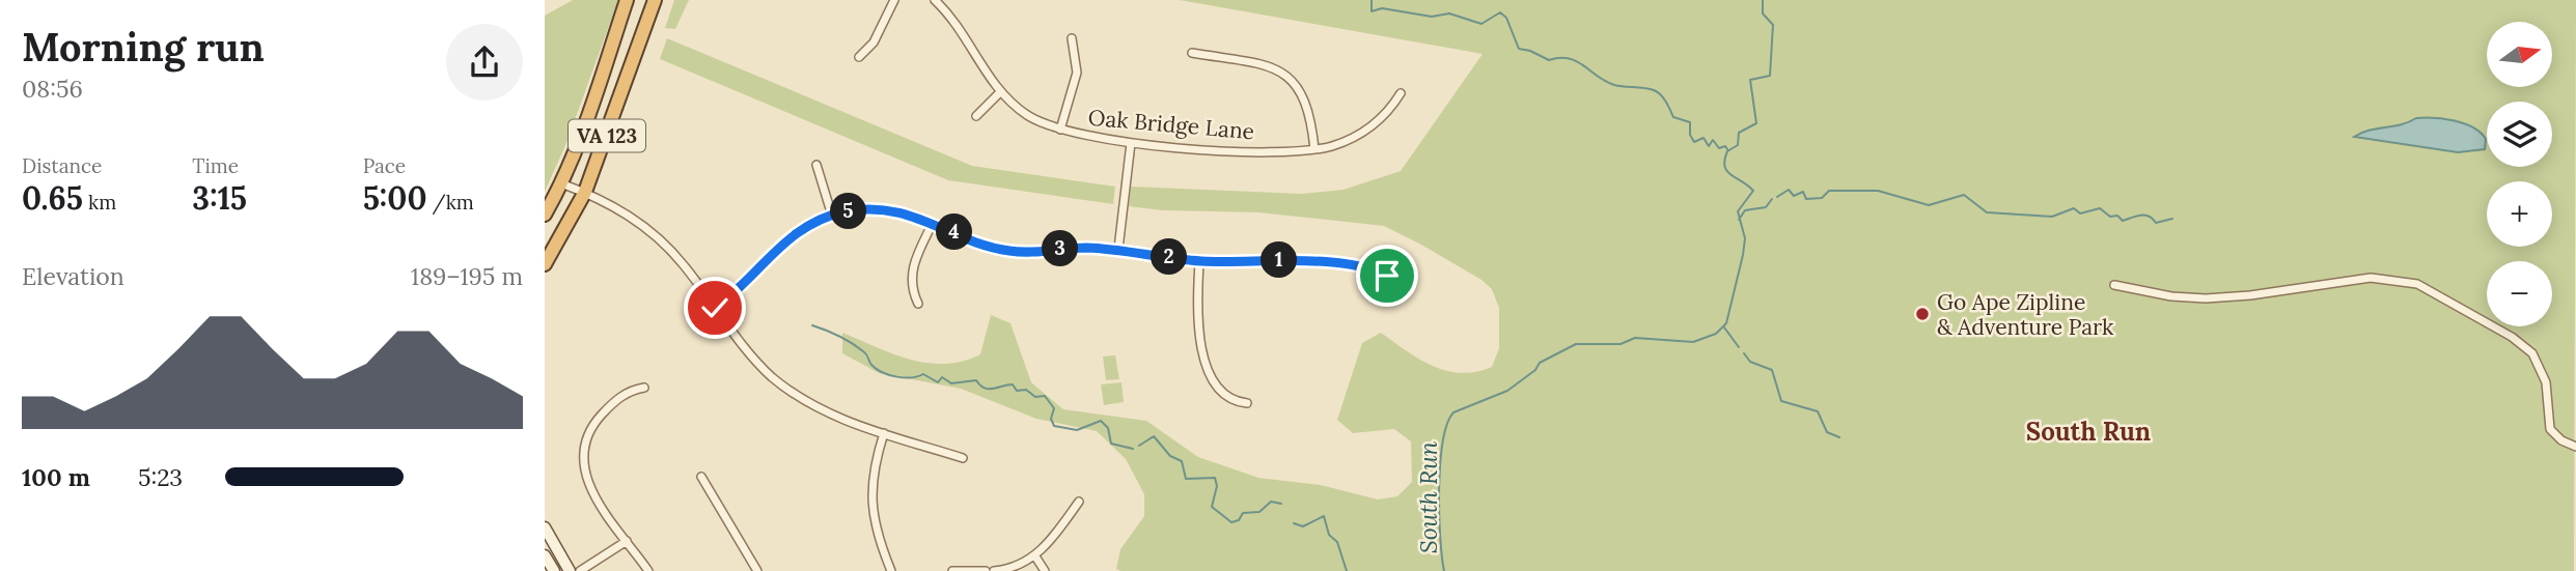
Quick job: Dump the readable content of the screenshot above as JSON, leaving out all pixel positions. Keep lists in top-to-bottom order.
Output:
{
  "streets": {
    "highway": ["VA 123"],
    "street": ["Oak Bridge Lane"]
  },
  "districts": ["South Run"],
  "water": ["South Run"],
  "places": ["Go Ape Zipline & Adventure Park"],
  "north": "right",
  "page": {
    "heading": ["Morning run", "08:56"],
    "map_buttons": ["+", "−"],
    "stats": [
      ["Distance", "0.65 km"],
      ["Time", "3:15"],
      ["Pace", "5:00 /km"]
    ],
    "pins": [
      "5",
      "4",
      "3",
      "2",
      "1"
    ],
    "chart": ["Elevation", "189–195 m"],
    "list": [
      {
        "name": "100 m",
        "note": "5:23"
      }
    ]
  }
}
